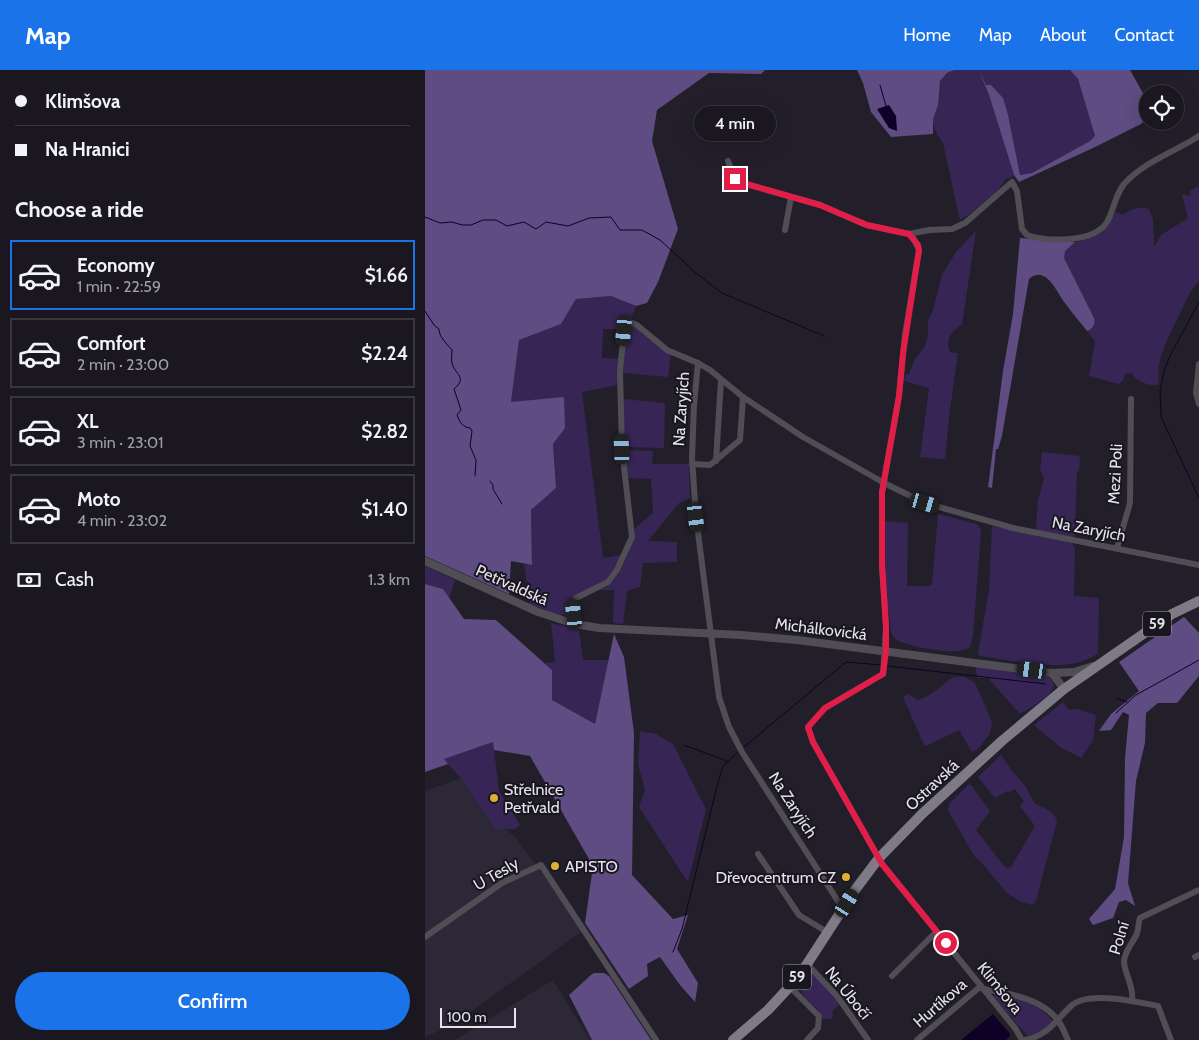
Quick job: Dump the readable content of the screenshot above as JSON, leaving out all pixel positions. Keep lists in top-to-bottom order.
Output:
{
  "streets": {
    "main road": ["59", "Ostravská"],
    "street": [
      "Na Zaryjích",
      "Mezi Poli",
      "Petřvaldská",
      "Michálkovická",
      "U Tesly",
      "Polní",
      "Klimšova",
      "Na Úbočí",
      "Hurtíkova"
    ]
  },
  "crossings": [
    ["Na Zaryjích", "Mezi Poli"],
    ["Na Zaryjích", "Michálkovická"],
    ["Na Zaryjích", "Ostravská"],
    ["Petřvaldská", "Michálkovická"],
    ["Michálkovická", "Ostravská"],
    ["Michálkovická", "Klimšova"],
    ["Ostravská", "Klimšova"],
    ["Ostravská", "Na Úbočí"],
    ["Klimšova", "Hurtíkova"]
  ],
  "places": ["Střelnice Petřvald", "APISTO", "Dřevocentrum CZ"],
  "scale_bar": "100 m",
  "page": {
    "header": "Map",
    "nav": [
      "Home",
      "Map",
      "About",
      "Contact"
    ],
    "banner": ["Klimšova", "Na Hranici"],
    "bubble": "4 min",
    "heading": "Choose a ride",
    "list": [
      {
        "name": "Economy",
        "note": "1 min · 22:59",
        "value": "$1.66"
      },
      {
        "name": "Comfort",
        "note": "2 min · 23:00",
        "value": "$2.24"
      },
      {
        "name": "XL",
        "note": "3 min · 23:01",
        "value": "$2.82"
      },
      {
        "name": "Moto",
        "note": "4 min · 23:02",
        "value": "$1.40"
      }
    ],
    "pay": ["Cash", "1.3 km"],
    "buttons": "Confirm",
    "scale": "100 m"
  }
}
